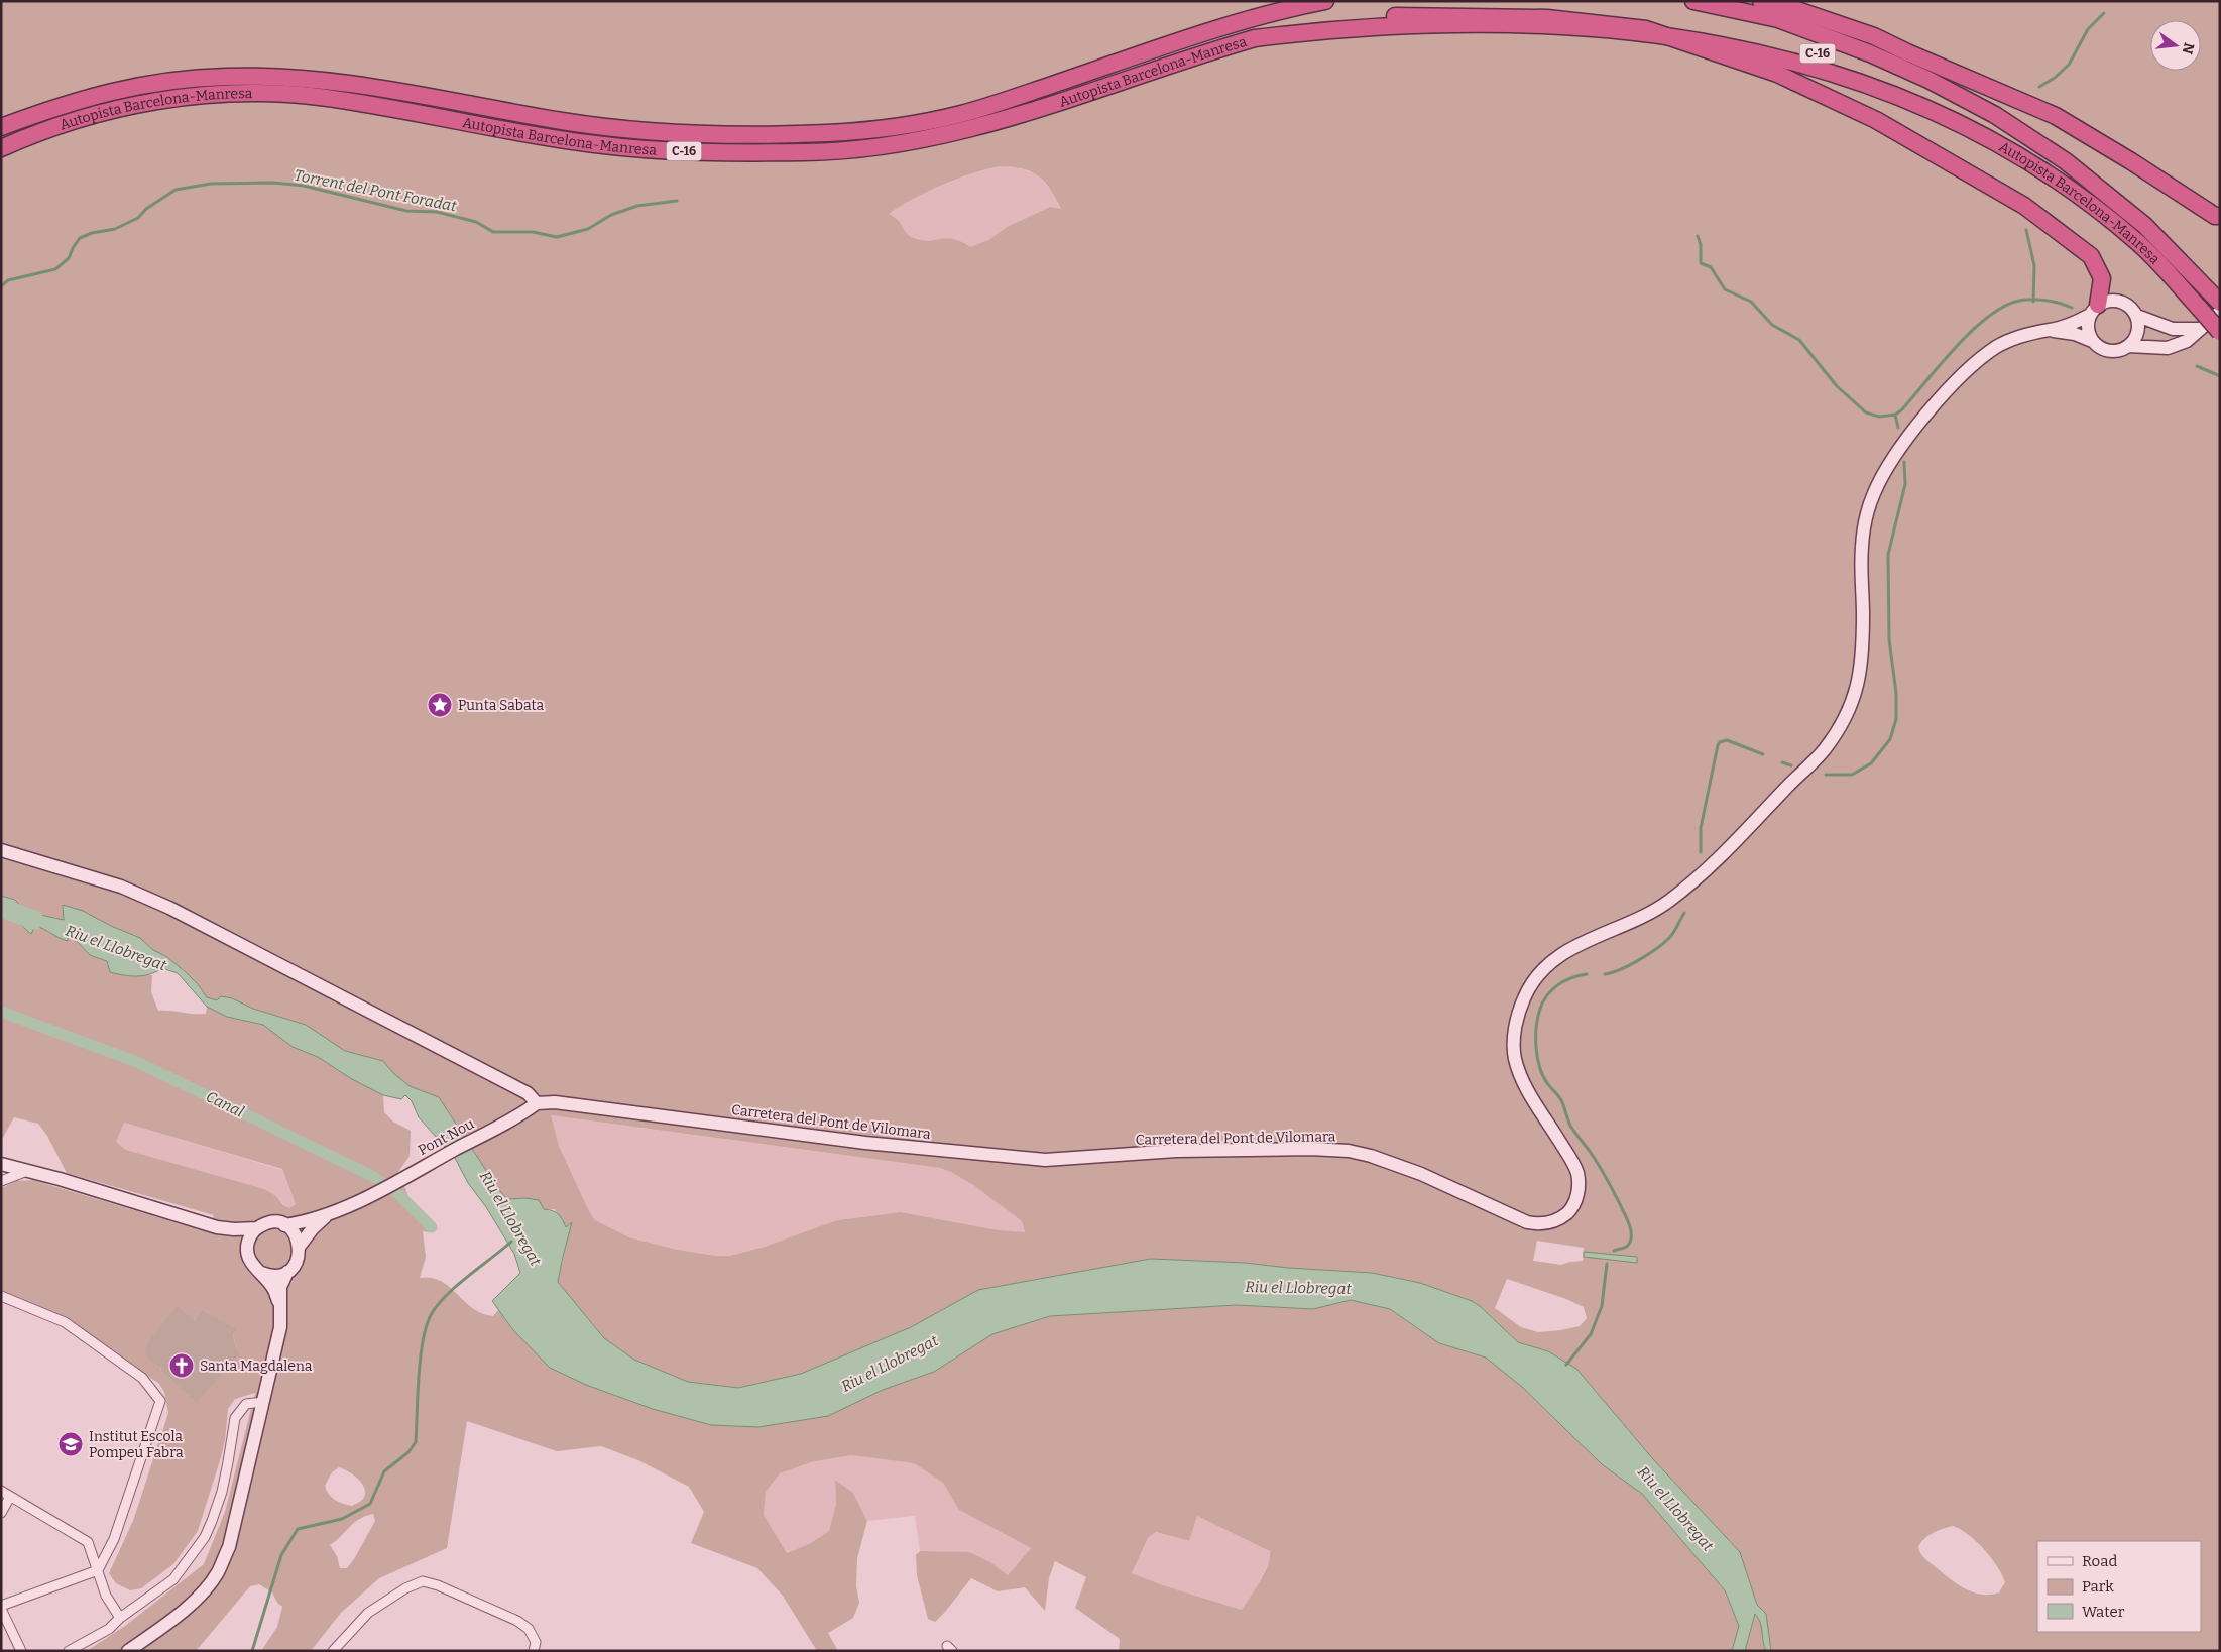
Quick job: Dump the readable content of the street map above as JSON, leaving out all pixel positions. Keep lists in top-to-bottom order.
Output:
{
  "streets": {
    "highway": ["C-16", "Autopista Barcelona-Manresa"],
    "street": ["Carretera del Pont de Vilomara", "Pont Nou"]
  },
  "crossings": [
    ["Carretera del Pont de Vilomara", "Pont Nou"]
  ],
  "water": ["Torrent del Pont Foradat", "Riu el Llobregat", "Canal"],
  "places": {
    "place": ["Punta Sabata"],
    "church": ["Santa Magdalena"],
    "school or university": ["Institut Escola Pompeu Fabra"]
  },
  "legend": ["Road", "Park", "Water"],
  "north": "right"
}
